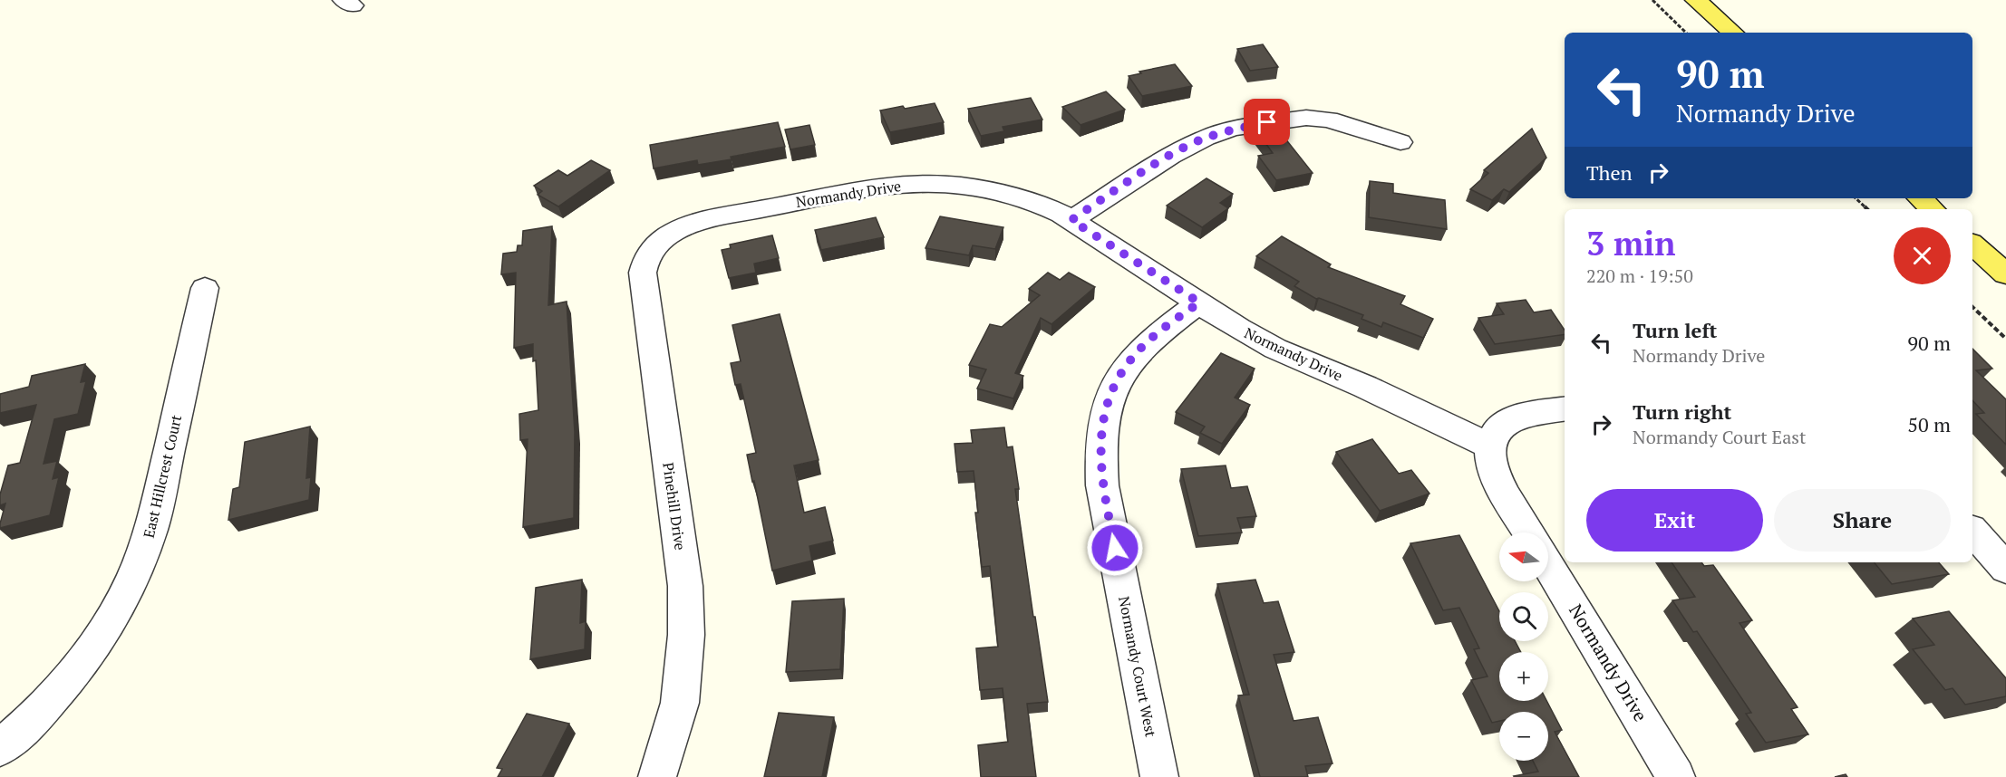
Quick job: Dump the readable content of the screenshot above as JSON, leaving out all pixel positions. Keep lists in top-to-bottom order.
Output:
{
  "streets": {
    "street": [
      "Normandy Drive",
      "East Hillcrest Court",
      "Pinehill Drive",
      "Normandy Court West"
    ]
  },
  "crossings": [
    ["Normandy Drive", "Pinehill Drive"],
    ["Normandy Drive", "Normandy Court West"]
  ],
  "north": "left",
  "page": {
    "turn": ["90 m", "Normandy Drive"],
    "then": "Then",
    "heading": ["3 min", "220 m · 19:50"],
    "list": [
      {
        "name": "Turn left",
        "note": "Normandy Drive",
        "value": "90 m"
      },
      {
        "name": "Turn right",
        "note": "Normandy Court East",
        "value": "50 m"
      }
    ],
    "buttons": ["Exit", "Share"],
    "map_buttons": ["+", "−"]
  }
}
